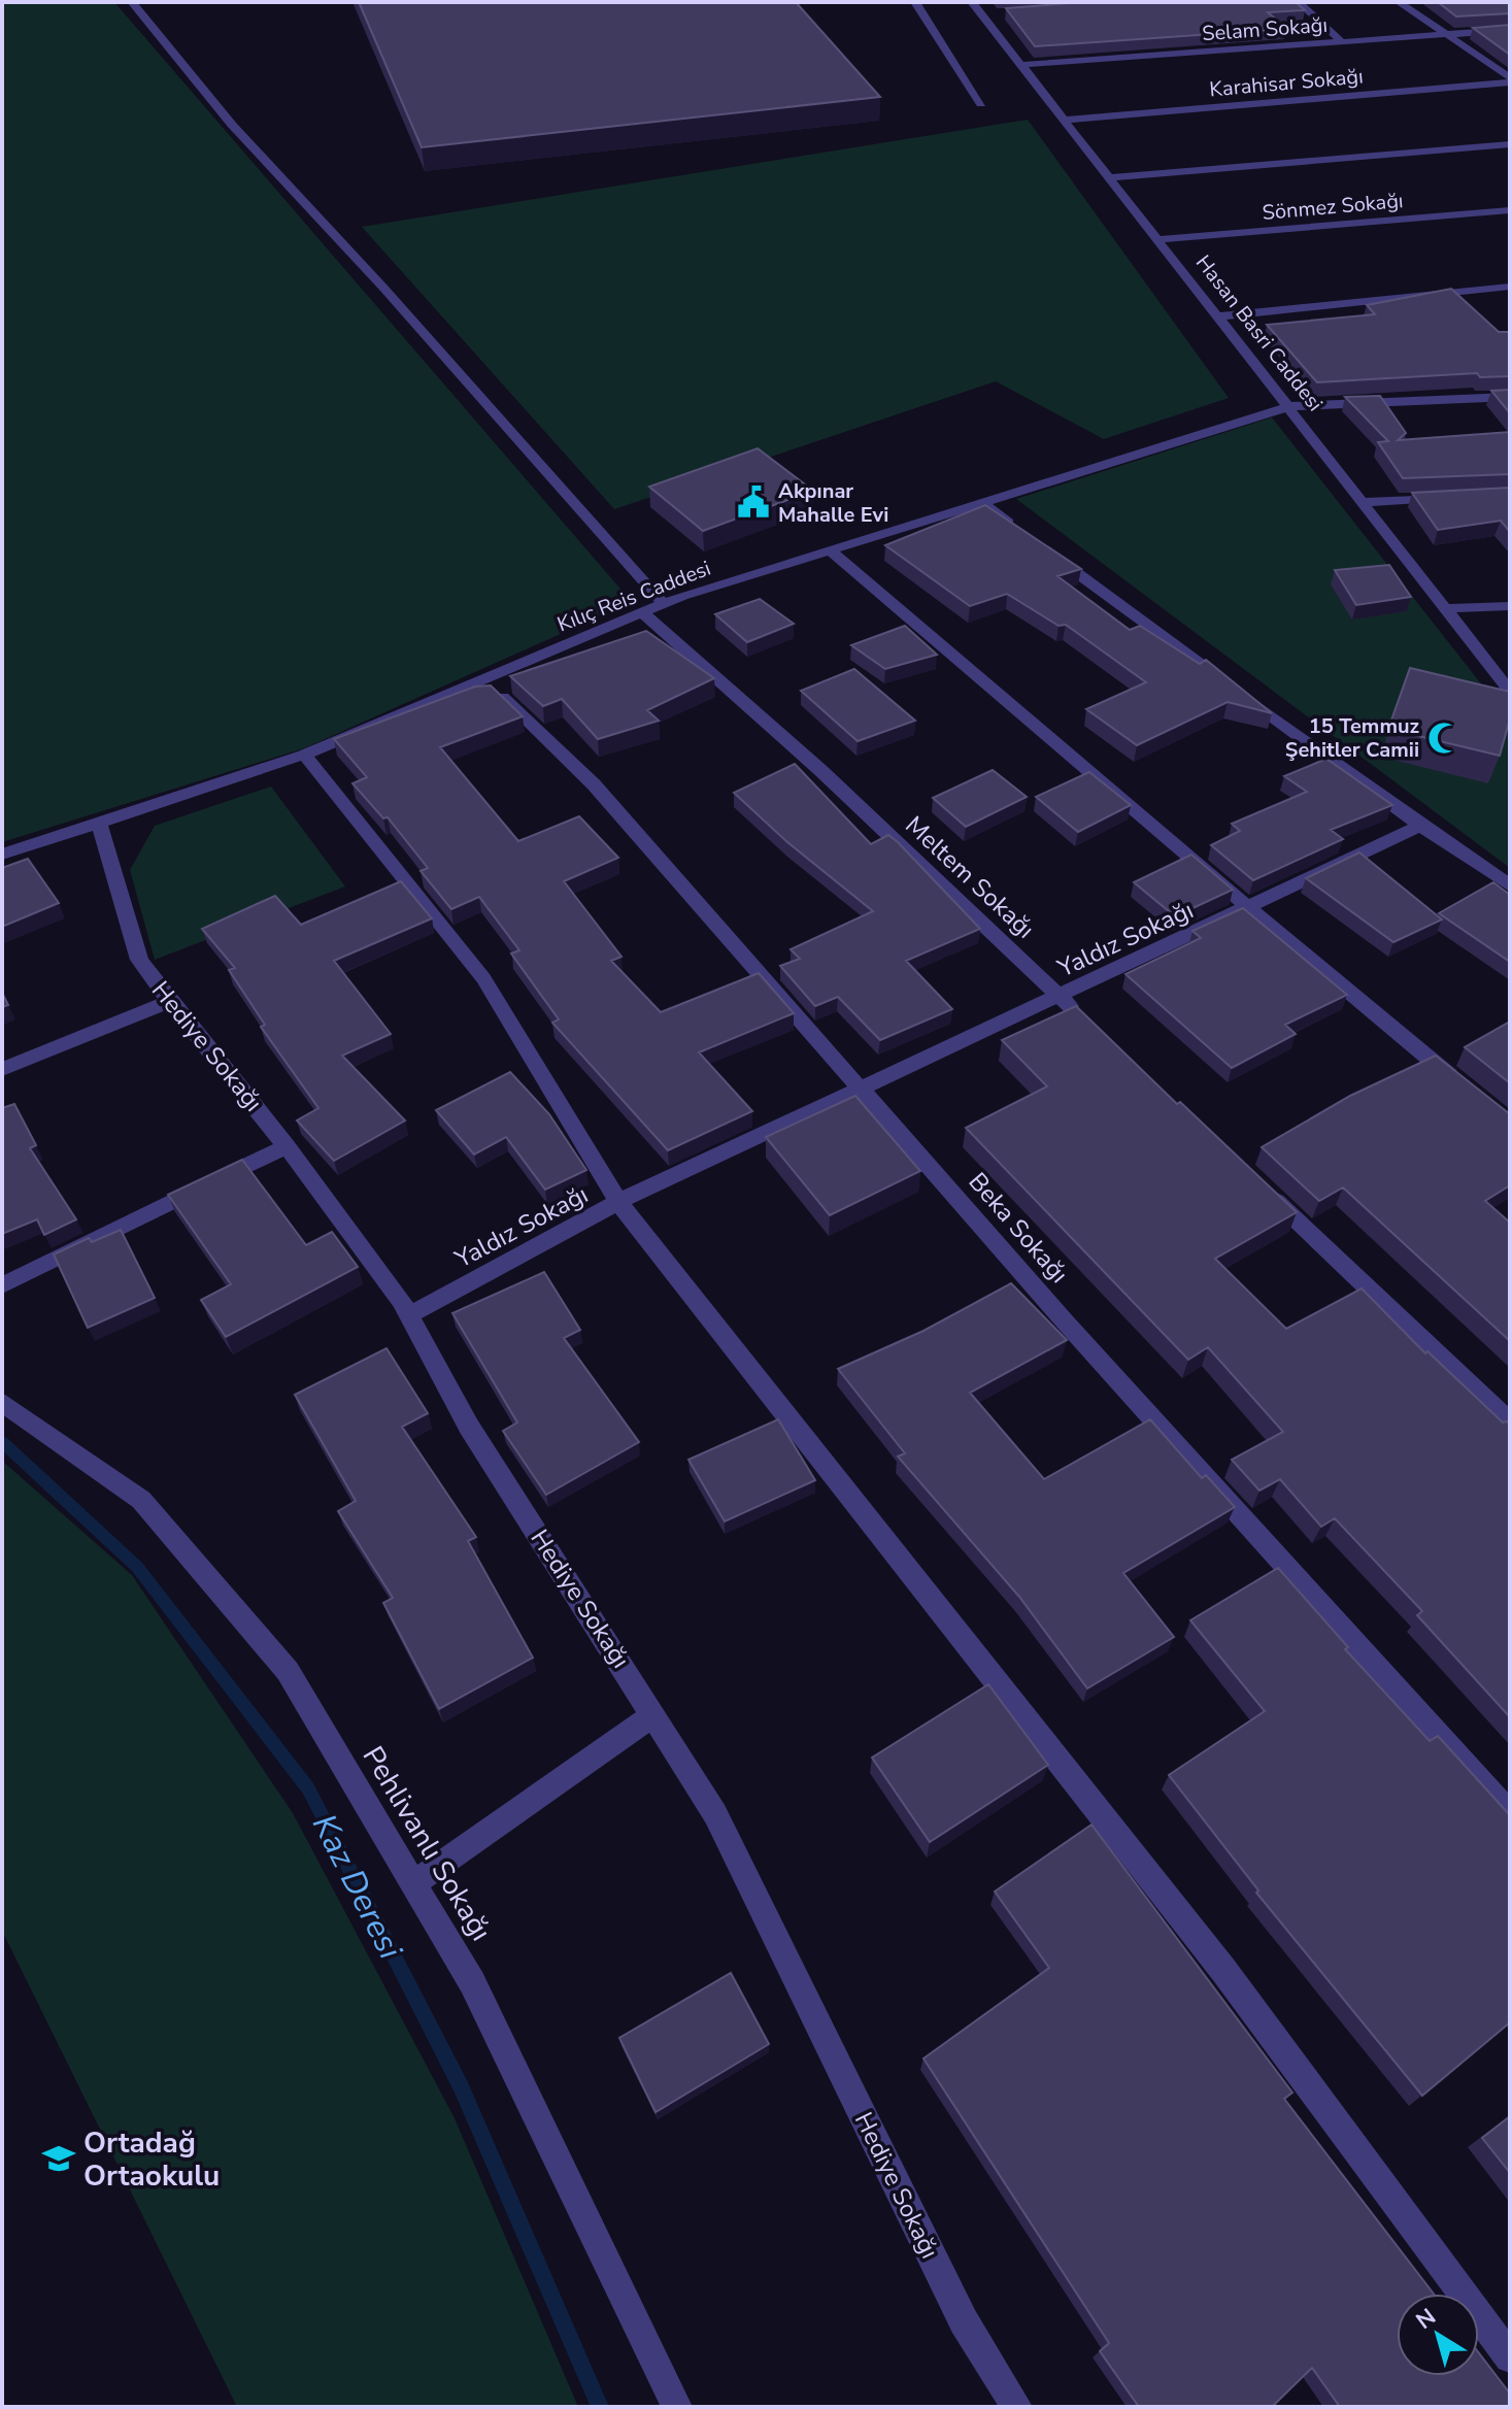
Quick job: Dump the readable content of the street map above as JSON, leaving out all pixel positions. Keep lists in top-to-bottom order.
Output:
{
  "streets": {
    "street": [
      "Selam Sokağı",
      "Karahisar Sokağı",
      "Sönmez Sokağı",
      "Hasan Basri Caddesi",
      "Kılıç Reis Caddesi",
      "Meltem Sokağı",
      "Yaldız Sokağı",
      "Hediye Sokağı",
      "Beka Sokağı",
      "Pehlivanlı Sokağı"
    ]
  },
  "crossings": [
    ["Selam Sokağı", "Hasan Basri Caddesi"],
    ["Karahisar Sokağı", "Hasan Basri Caddesi"],
    ["Sönmez Sokağı", "Hasan Basri Caddesi"],
    ["Hasan Basri Caddesi", "Kılıç Reis Caddesi"],
    ["Kılıç Reis Caddesi", "Meltem Sokağı"],
    ["Kılıç Reis Caddesi", "Hediye Sokağı"],
    ["Kılıç Reis Caddesi", "Beka Sokağı"],
    ["Meltem Sokağı", "Yaldız Sokağı"],
    ["Yaldız Sokağı", "Hediye Sokağı"],
    ["Yaldız Sokağı", "Beka Sokağı"]
  ],
  "water": ["Kaz Deresi"],
  "places": {
    "public building": ["Akpınar Mahalle Evi"],
    "mosque": ["15 Temmuz Şehitler Camii"],
    "school or university": ["Ortadağ Ortaokulu"]
  },
  "north": "top left"
}
